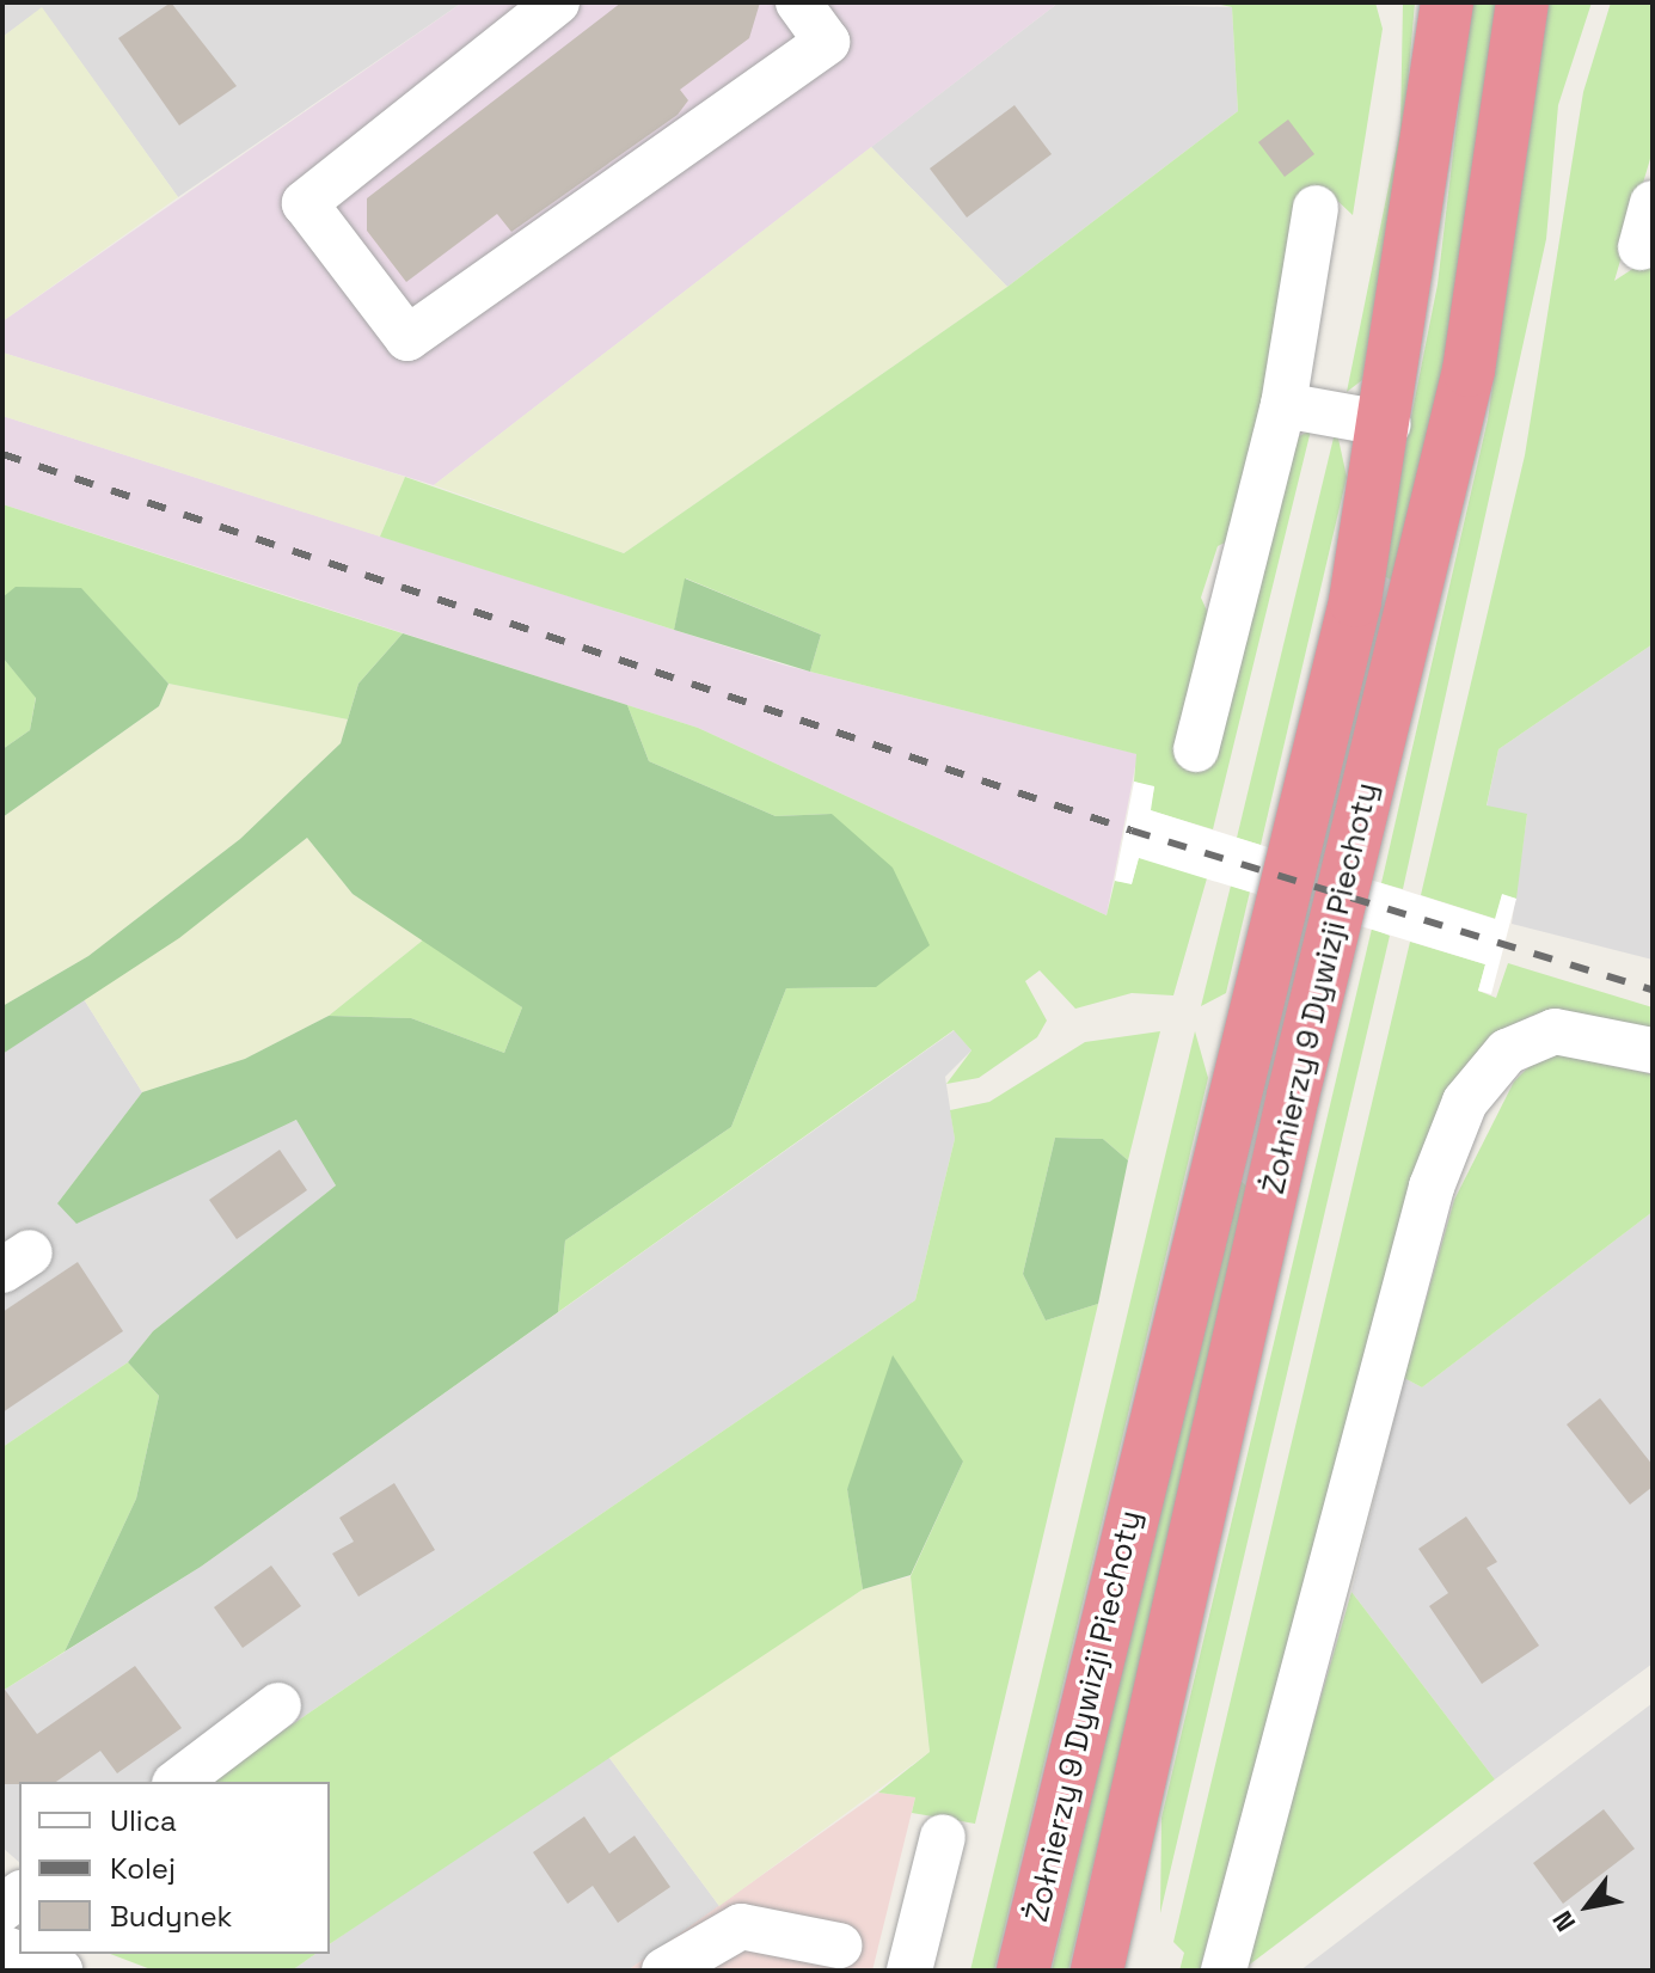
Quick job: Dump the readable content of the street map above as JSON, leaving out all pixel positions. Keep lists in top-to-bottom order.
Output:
{
  "streets": {
    "highway": ["Żołnierzy 9 Dywizji Piechoty"]
  },
  "legend": ["Ulica", "Kolej", "Budynek"],
  "north": "bottom left"
}
